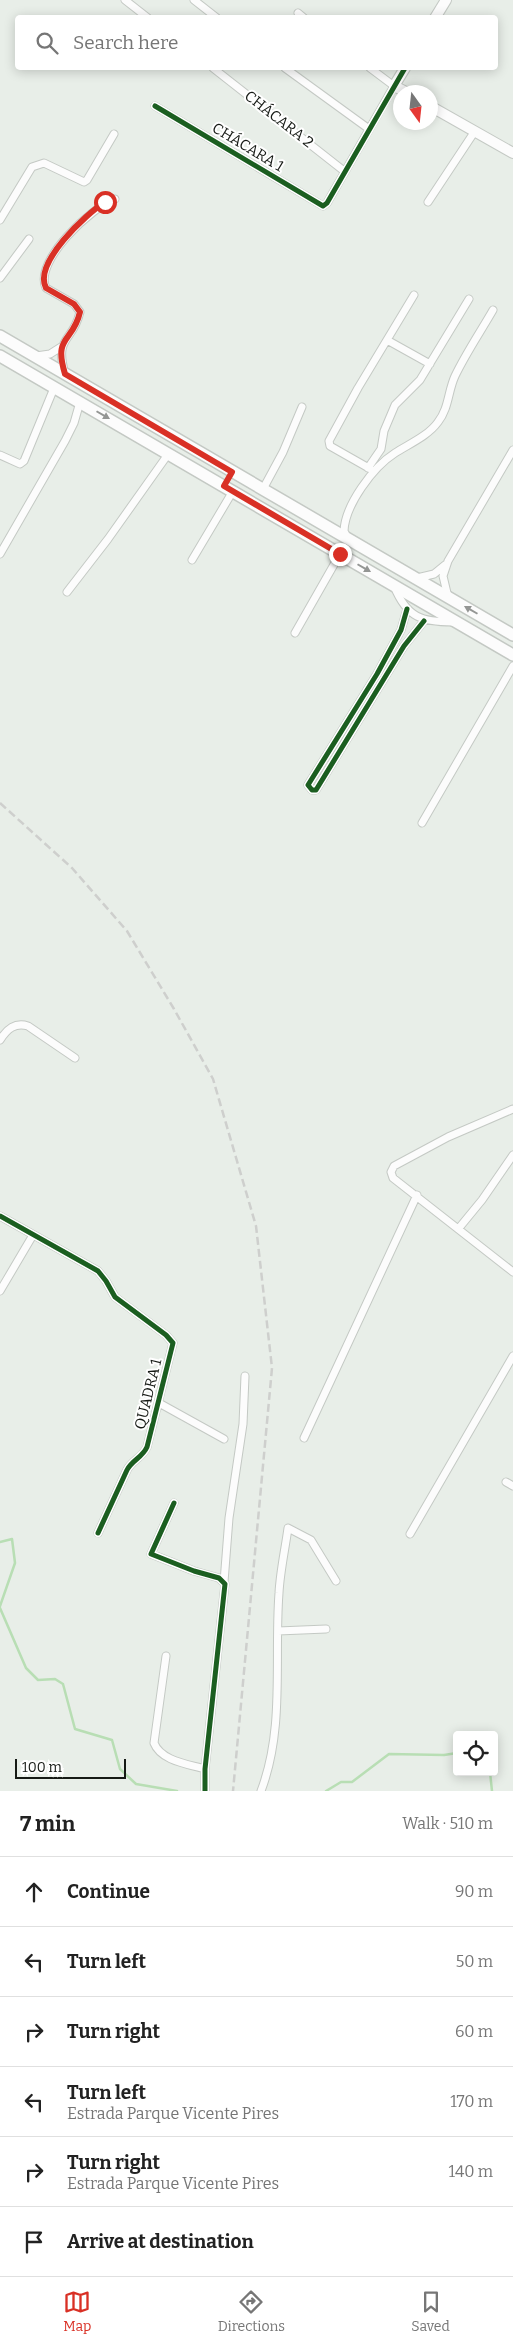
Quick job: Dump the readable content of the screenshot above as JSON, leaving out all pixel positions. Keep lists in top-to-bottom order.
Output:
{
  "streets": {
    "street": ["CHÁCARA 2", "CHÁCARA 1", "QUADRA 1"]
  },
  "crossings": [
    ["CHÁCARA 2", "CHÁCARA 1"]
  ],
  "scale_bar": "100 m",
  "north": "bottom",
  "page": {
    "search": "Search here",
    "scale": "100 m",
    "heading": ["7 min", "Walk · 510 m"],
    "list": [
      ["Continue", "90 m"],
      ["Turn left", "50 m"],
      ["Turn right", "60 m"],
      ["Turn left", "Estrada Parque Vicente Pires", "170 m"],
      ["Turn right", "Estrada Parque Vicente Pires", "140 m"],
      "Arrive at destination"
    ],
    "nav": ["Map", "Directions", "Saved"]
  }
}
